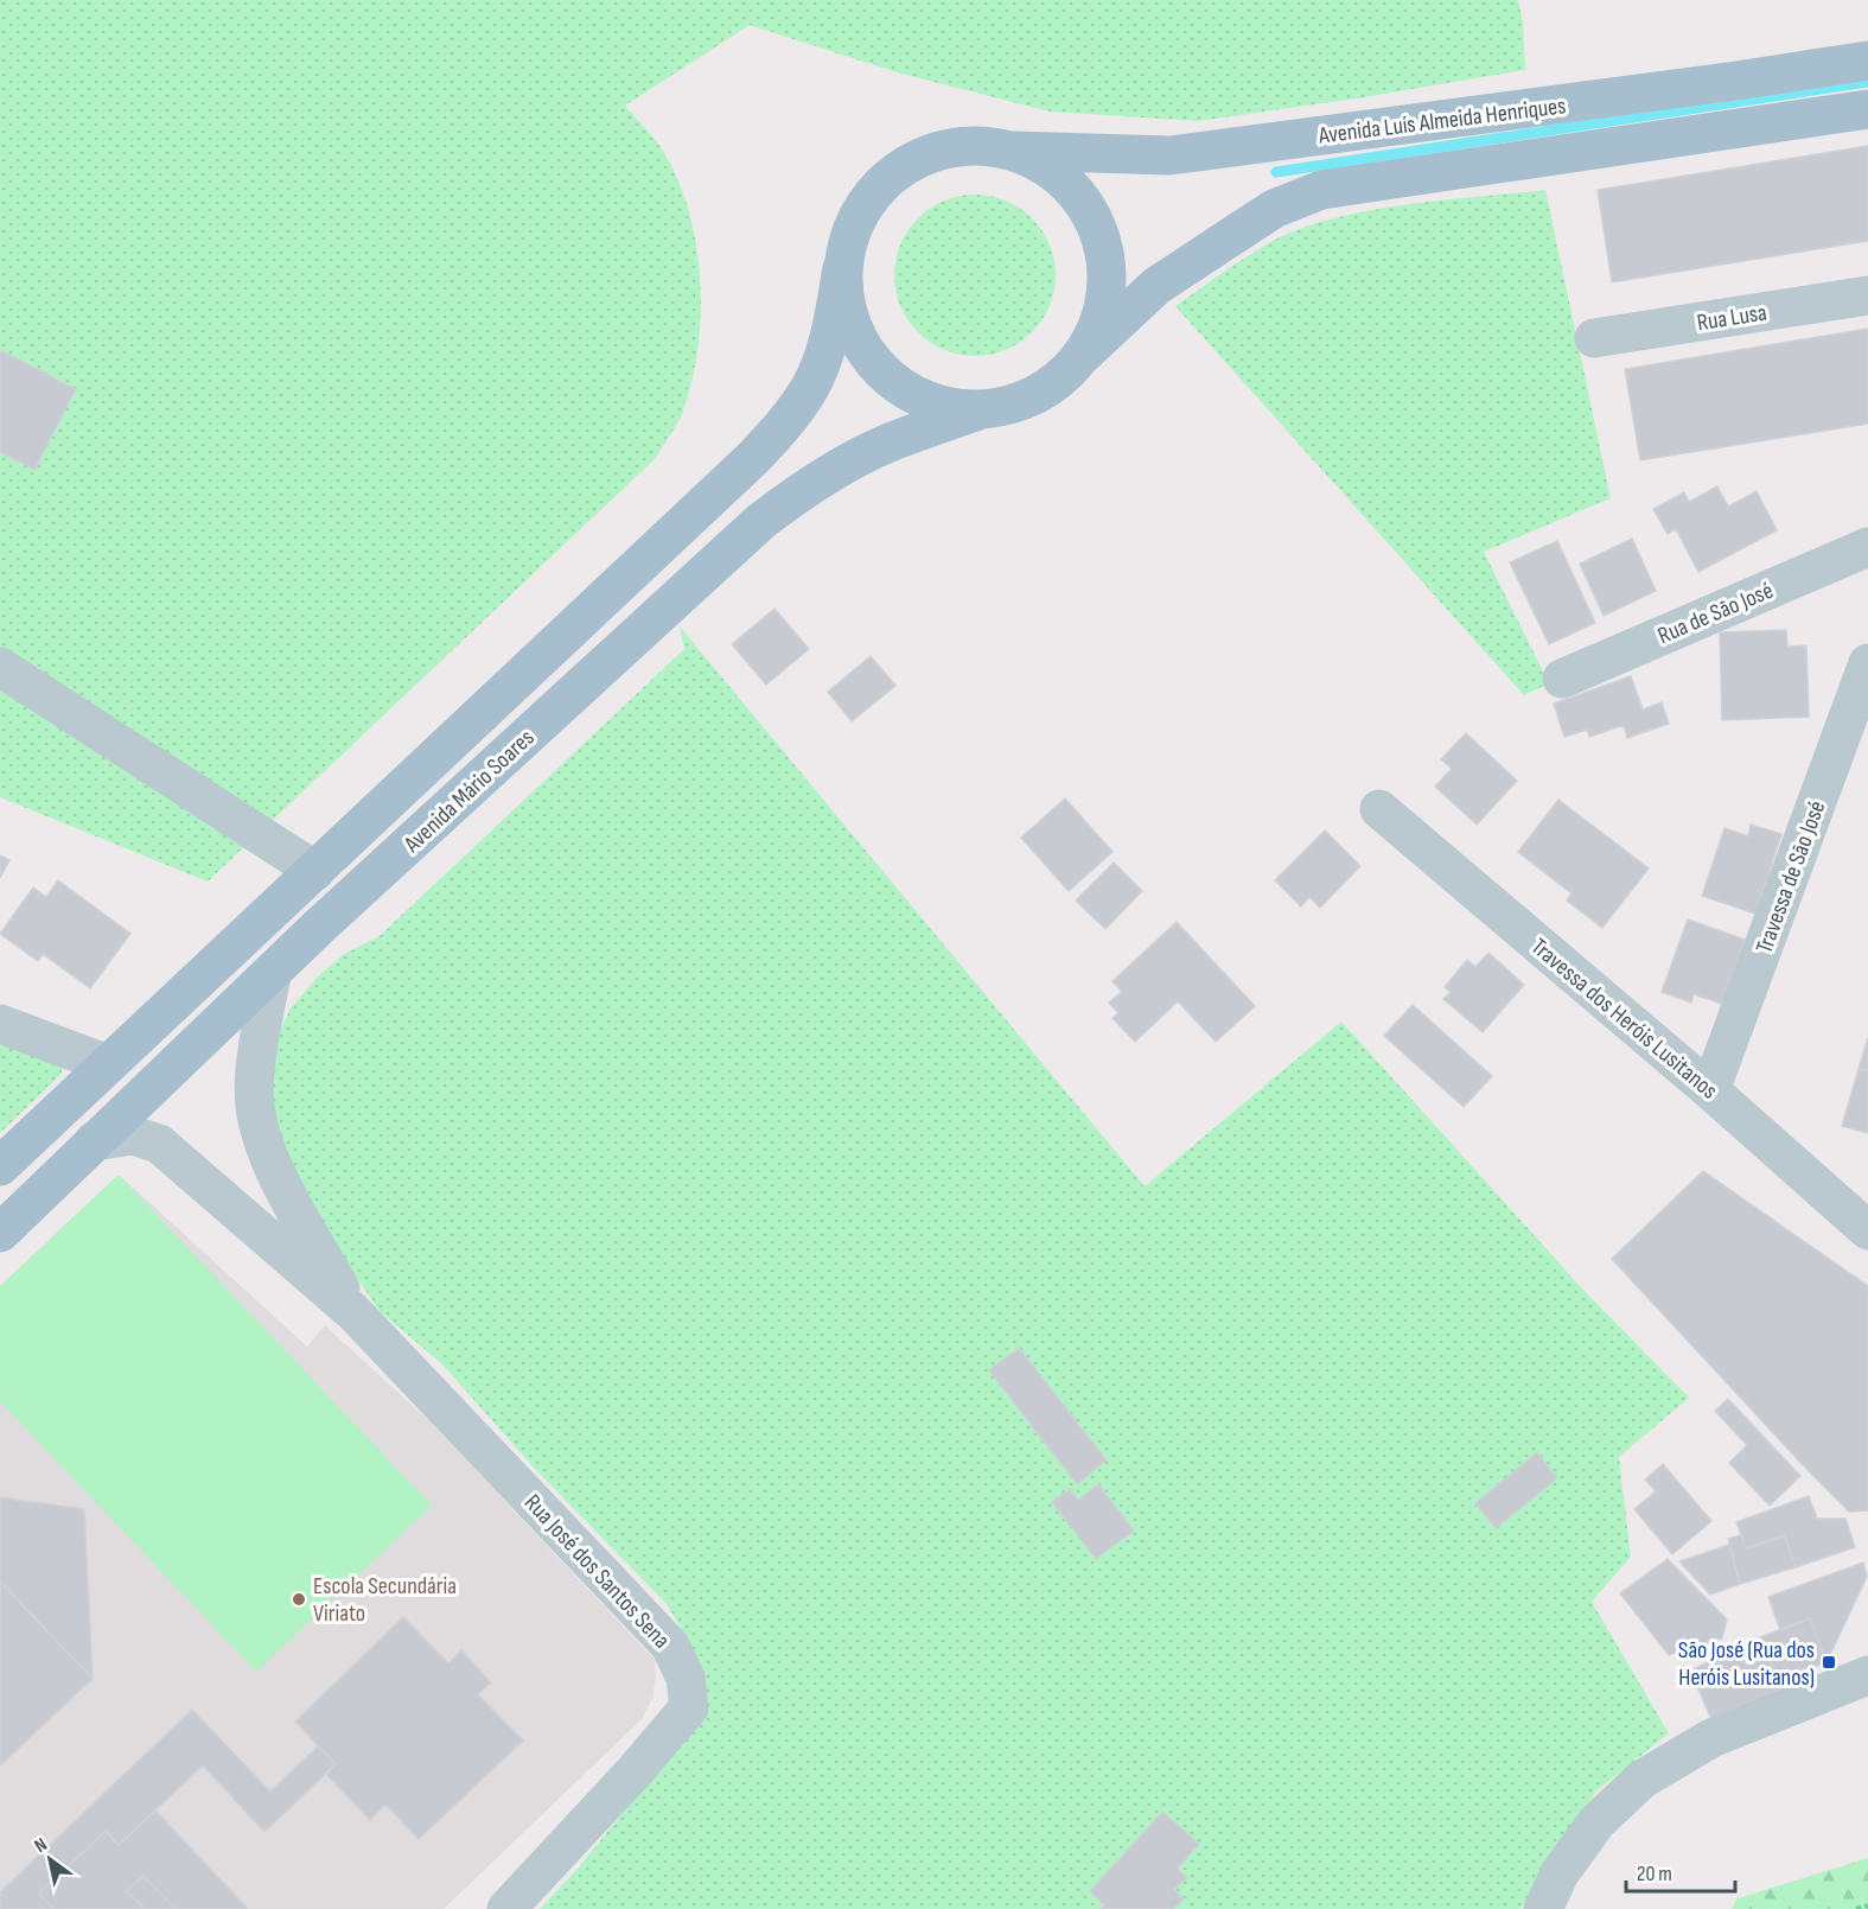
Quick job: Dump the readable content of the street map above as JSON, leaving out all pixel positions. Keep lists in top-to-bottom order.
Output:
{
  "streets": {
    "main road": ["Avenida Luís Almeida Henriques", "Avenida Mário Soares"],
    "street": [
      "Rua Lusa",
      "Rua de São José",
      "Travessa de São José",
      "Travessa dos Heróis Lusitanos",
      "Rua José dos Santos Sena"
    ]
  },
  "crossings": [
    ["Avenida Luís Almeida Henriques", "Avenida Mário Soares"],
    ["Avenida Mário Soares", "Rua José dos Santos Sena"],
    ["Travessa de São José", "Travessa dos Heróis Lusitanos"]
  ],
  "places": {
    "other": ["Escola Secundária Viriato"],
    "transit": ["São José (Rua dos Heróis Lusitanos)"]
  },
  "scale_bar": "20 m",
  "north": "top left"
}
